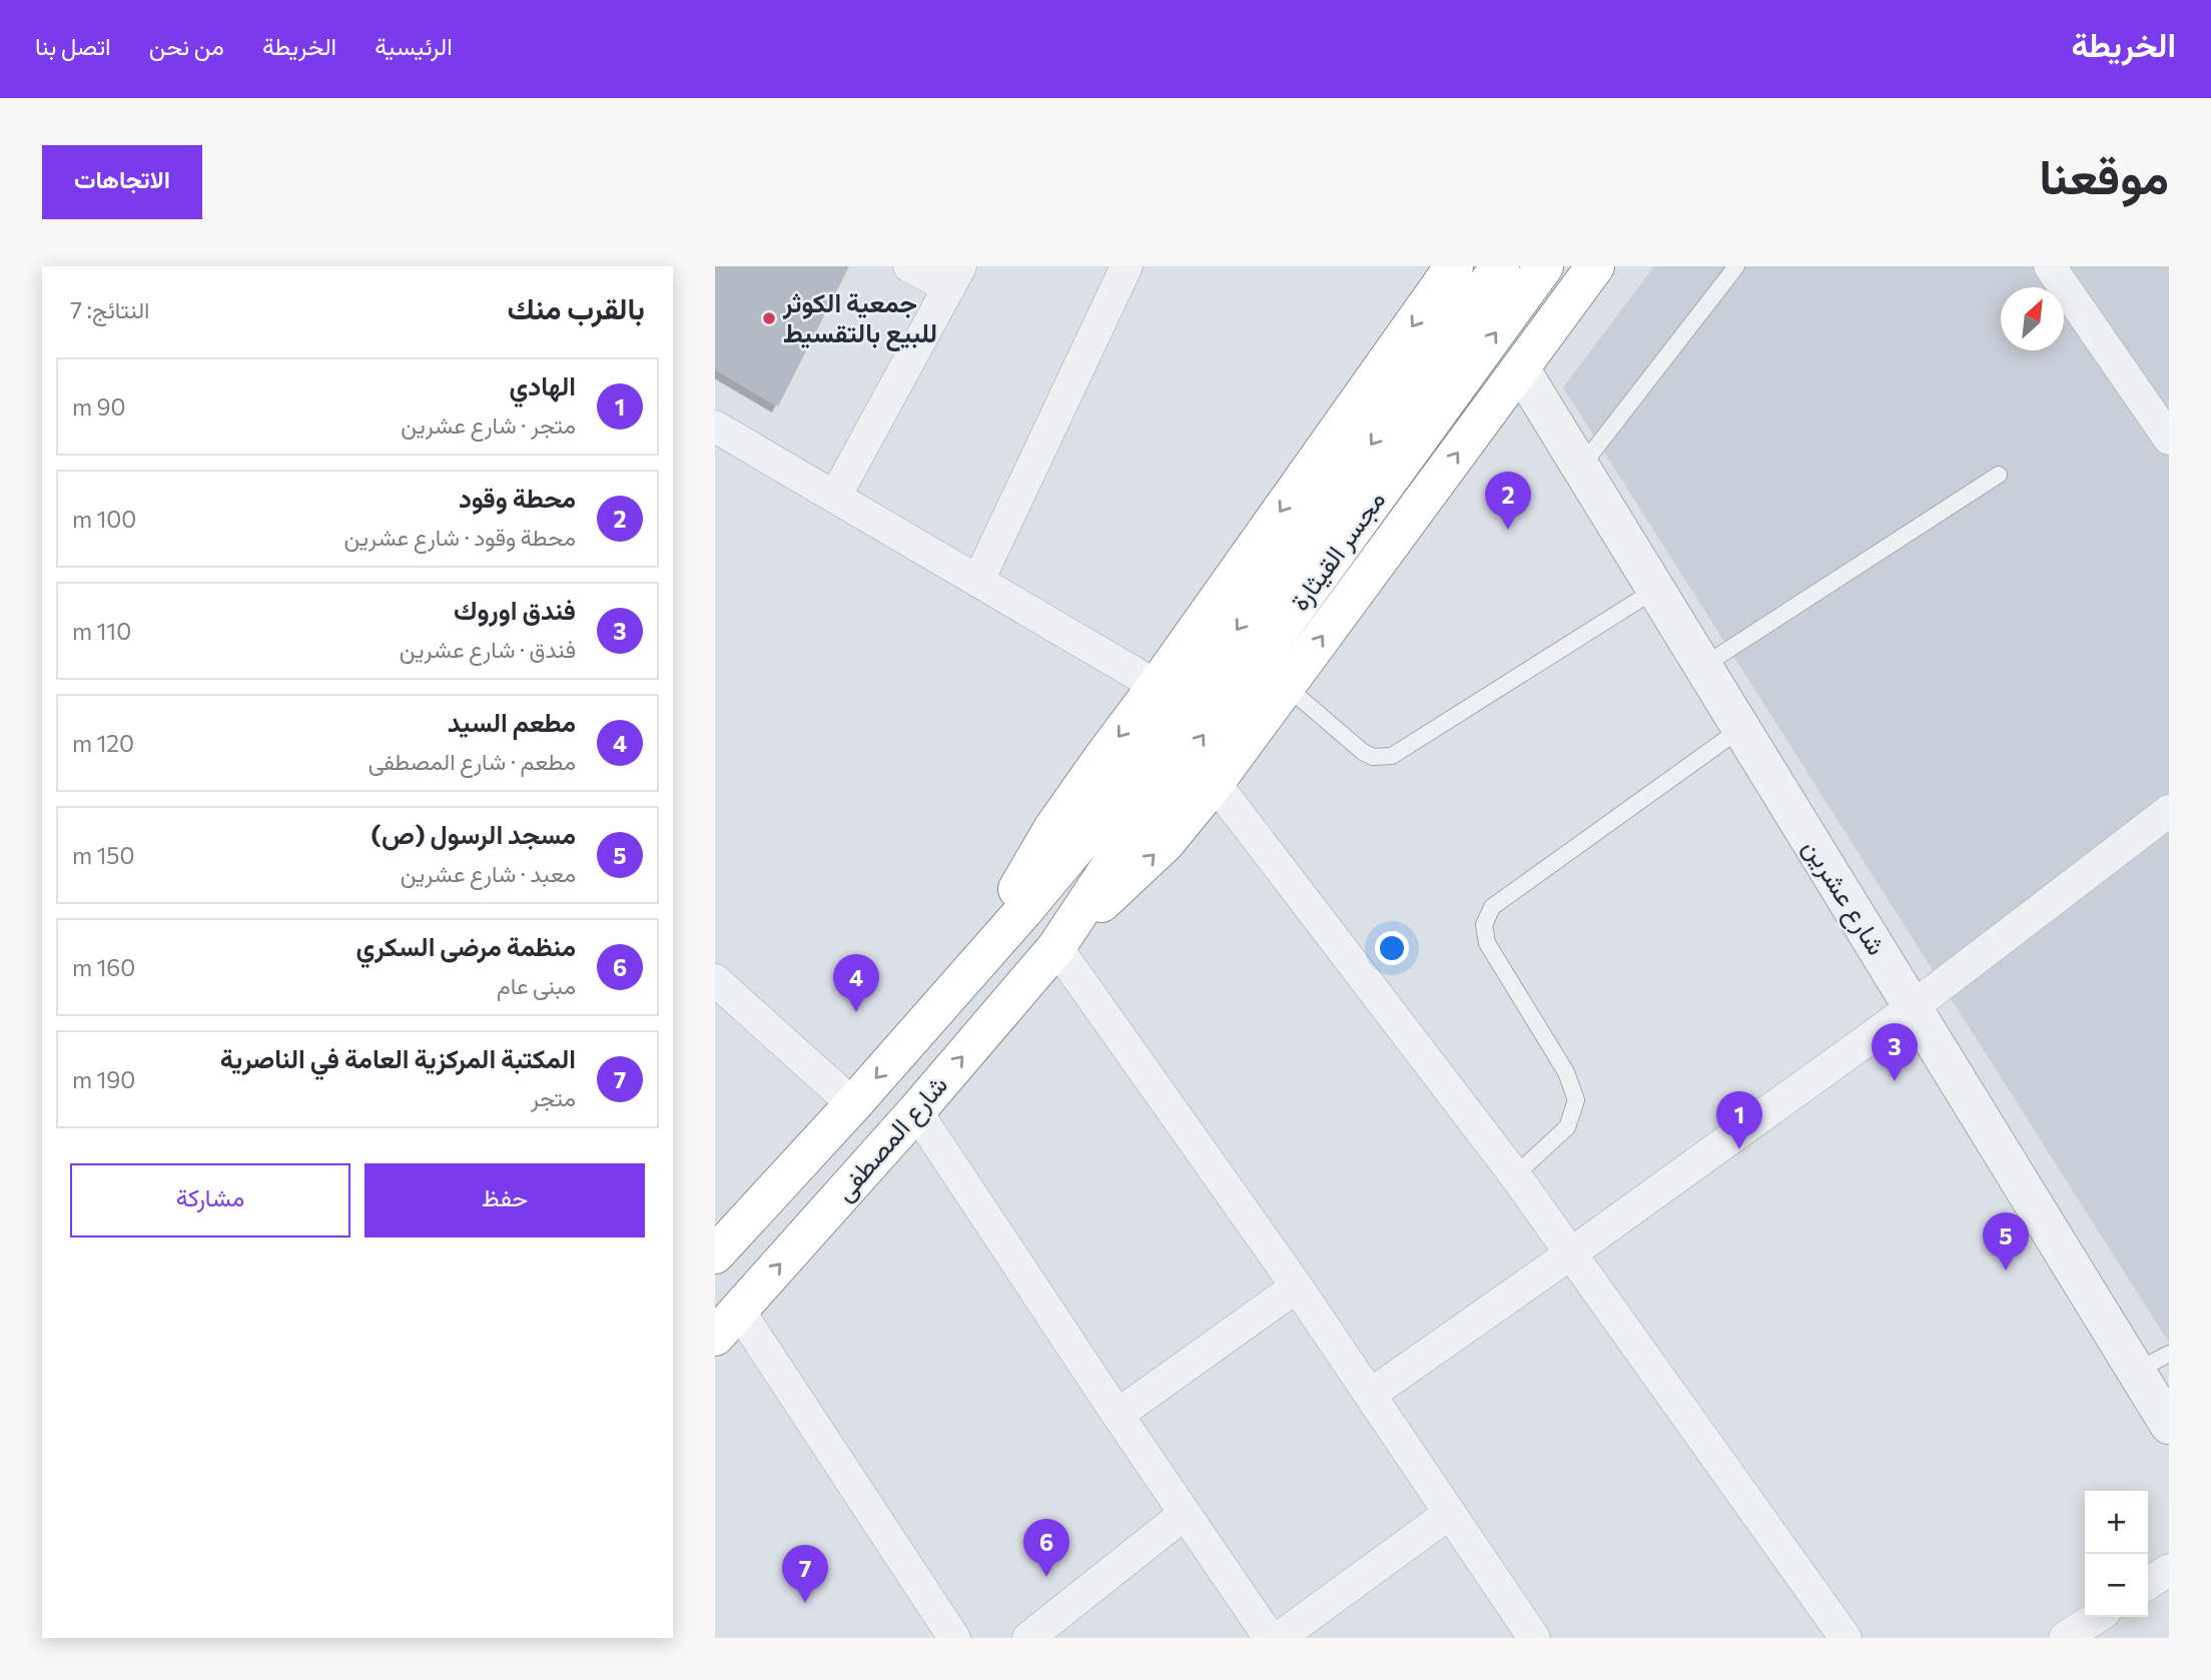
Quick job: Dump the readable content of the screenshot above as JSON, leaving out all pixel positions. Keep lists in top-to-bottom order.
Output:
{
  "streets": {
    "highway": ["مجسر القيثارة", "شارع المصطفى"],
    "street": ["شارع عشرين"]
  },
  "places": ["جمعية الكوثر للبيع بالتقسيط"],
  "north": "top right",
  "page": {
    "header": "الخريطة",
    "nav": [
      "الرئيسية",
      "الخريطة",
      "من نحن",
      "اتصل بنا"
    ],
    "title": "موقعنا",
    "buttons": [
      "الاتجاهات",
      ["حفظ", "مشاركة"]
    ],
    "heading": ["بالقرب منك", "النتائج: 7"],
    "list": [
      {
        "mark": "1",
        "name": "الهادي",
        "note": "متجر · شارع عشرين",
        "value": "90 m"
      },
      {
        "mark": "2",
        "name": "محطة وقود",
        "note": "محطة وقود · شارع عشرين",
        "value": "100 m"
      },
      {
        "mark": "3",
        "name": "فندق اوروك",
        "note": "فندق · شارع عشرين",
        "value": "110 m"
      },
      {
        "mark": "4",
        "name": "مطعم السيد",
        "note": "مطعم · شارع المصطفى",
        "value": "120 m"
      },
      {
        "mark": "5",
        "name": "مسجد الرسول (ص)",
        "note": "معبد · شارع عشرين",
        "value": "150 m"
      },
      {
        "mark": "6",
        "name": "منظمة مرضى السكري",
        "note": "مبنى عام",
        "value": "160 m"
      },
      {
        "mark": "7",
        "name": "المكتبة المركزية العامة في الناصرية",
        "note": "متجر",
        "value": "190 m"
      }
    ],
    "pins": [
      "2",
      "4",
      "3",
      "1",
      "5",
      "6",
      "7"
    ],
    "map_buttons": ["+", "−"]
  }
}
